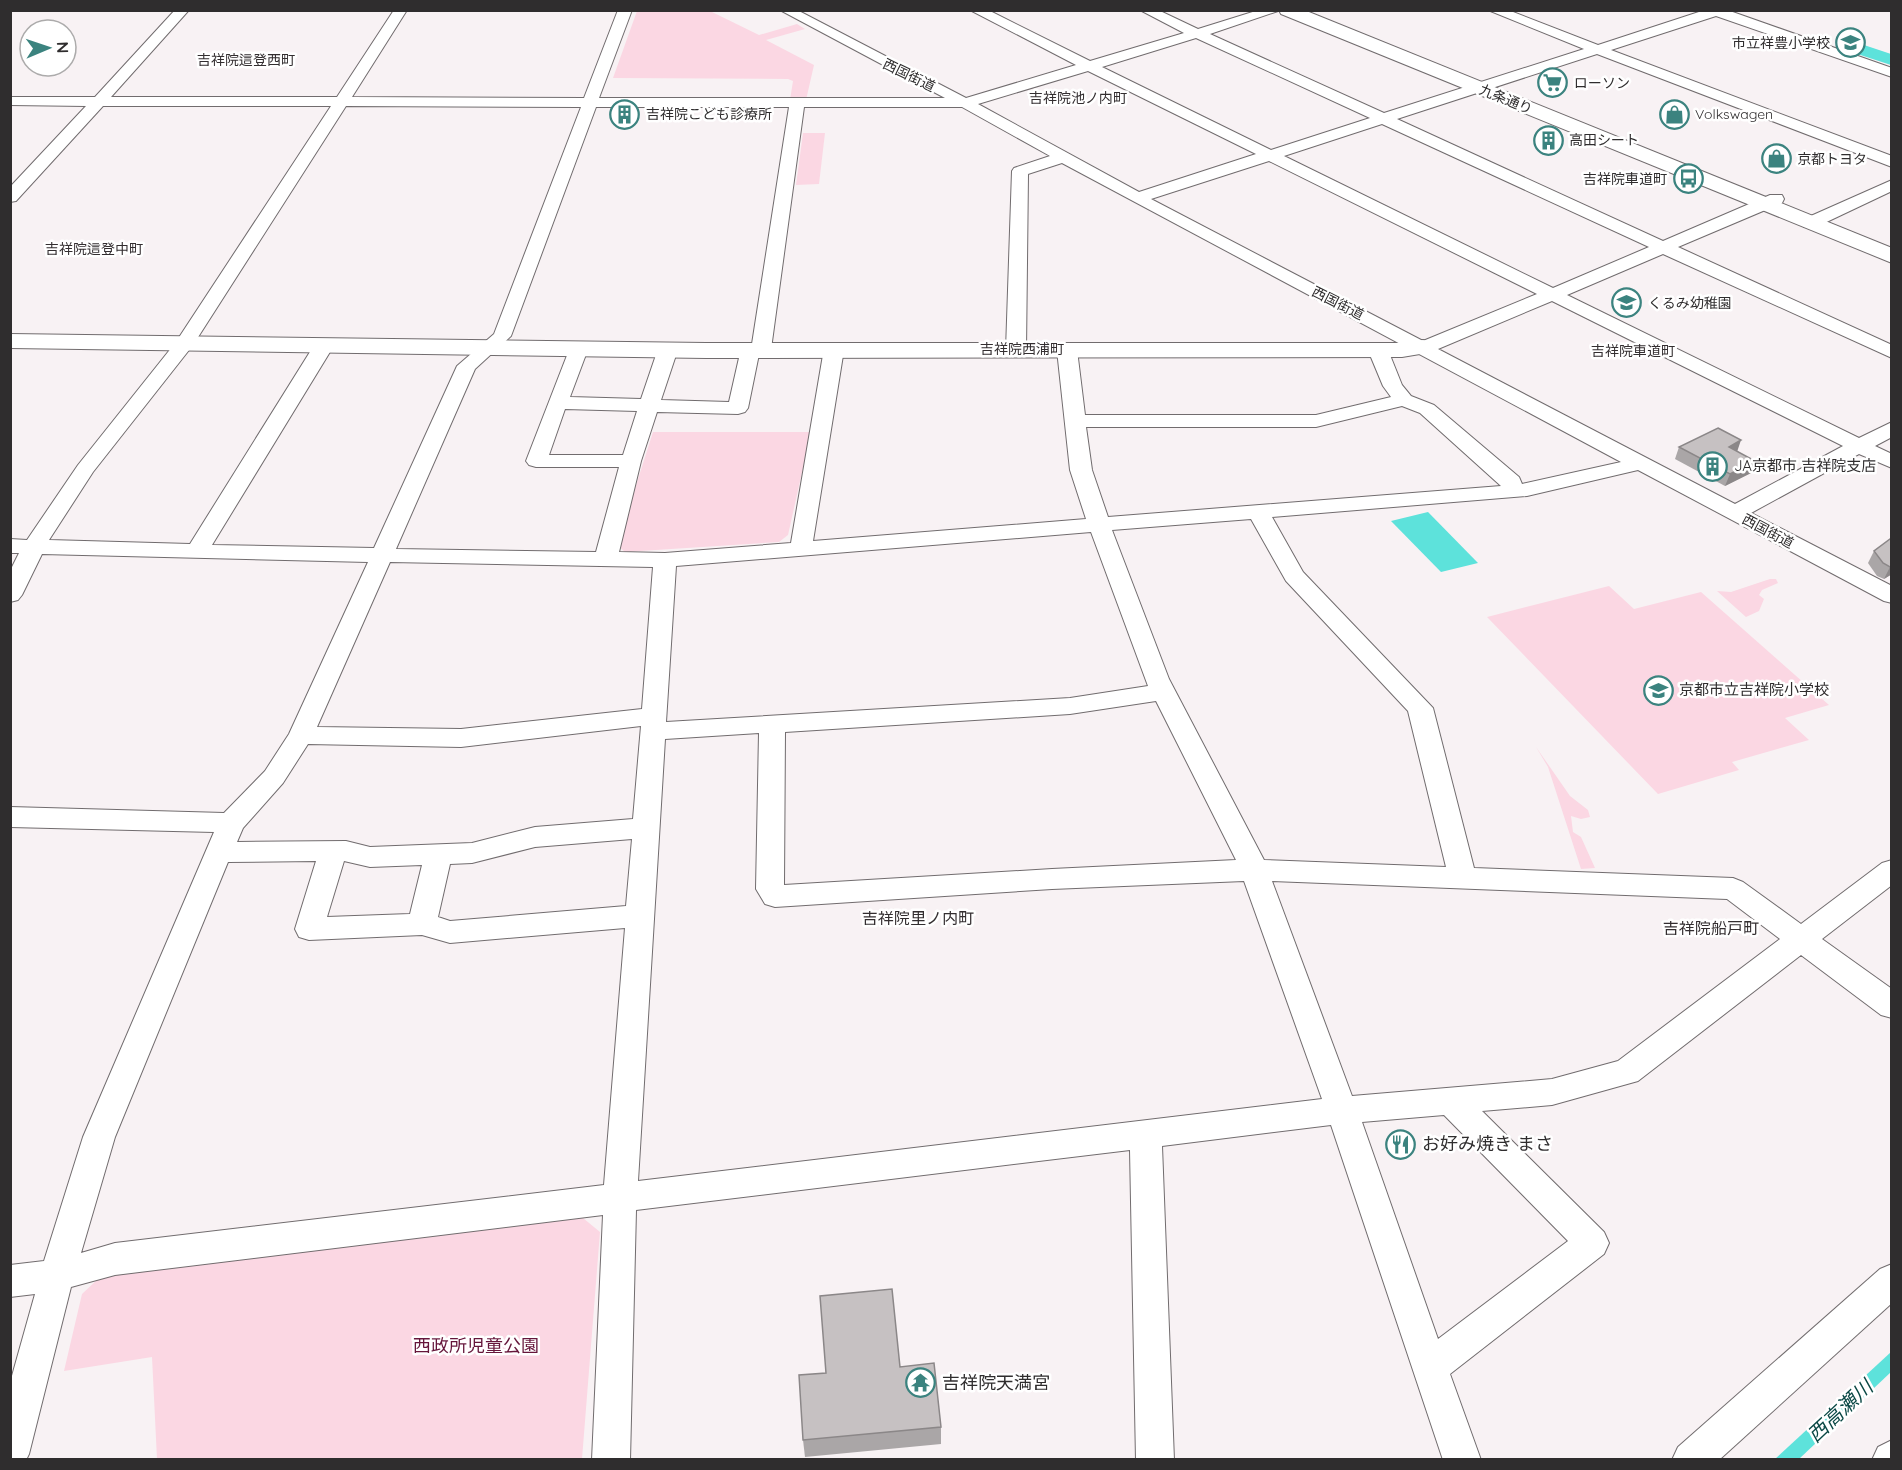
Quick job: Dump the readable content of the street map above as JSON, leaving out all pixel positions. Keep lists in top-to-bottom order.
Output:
{
  "streets": {
    "main road": ["九条通り"],
    "street": ["西国街道"]
  },
  "districts": [
    "吉祥院這登西町",
    "吉祥院池ノ内町",
    "吉祥院這登中町",
    "吉祥院西浦町",
    "吉祥院車道町",
    "吉祥院里ノ内町",
    "吉祥院船戸町"
  ],
  "water": ["西高瀬川"],
  "parks": ["西政所児童公園"],
  "places": {
    "school or university": ["市立祥豊小学校", "くるみ幼稚園", "京都市立吉祥院小学校"],
    "supermarket": ["ローソン"],
    "building": ["吉祥院こども診療所", "高田シート", "JA京都市 吉祥院支店"],
    "shop": ["Volkswagen", "京都トヨタ"],
    "bus stop": ["吉祥院車道町"],
    "restaurant": ["お好み焼き まさ"],
    "temple": ["吉祥院天満宮"]
  },
  "north": "right"
}
